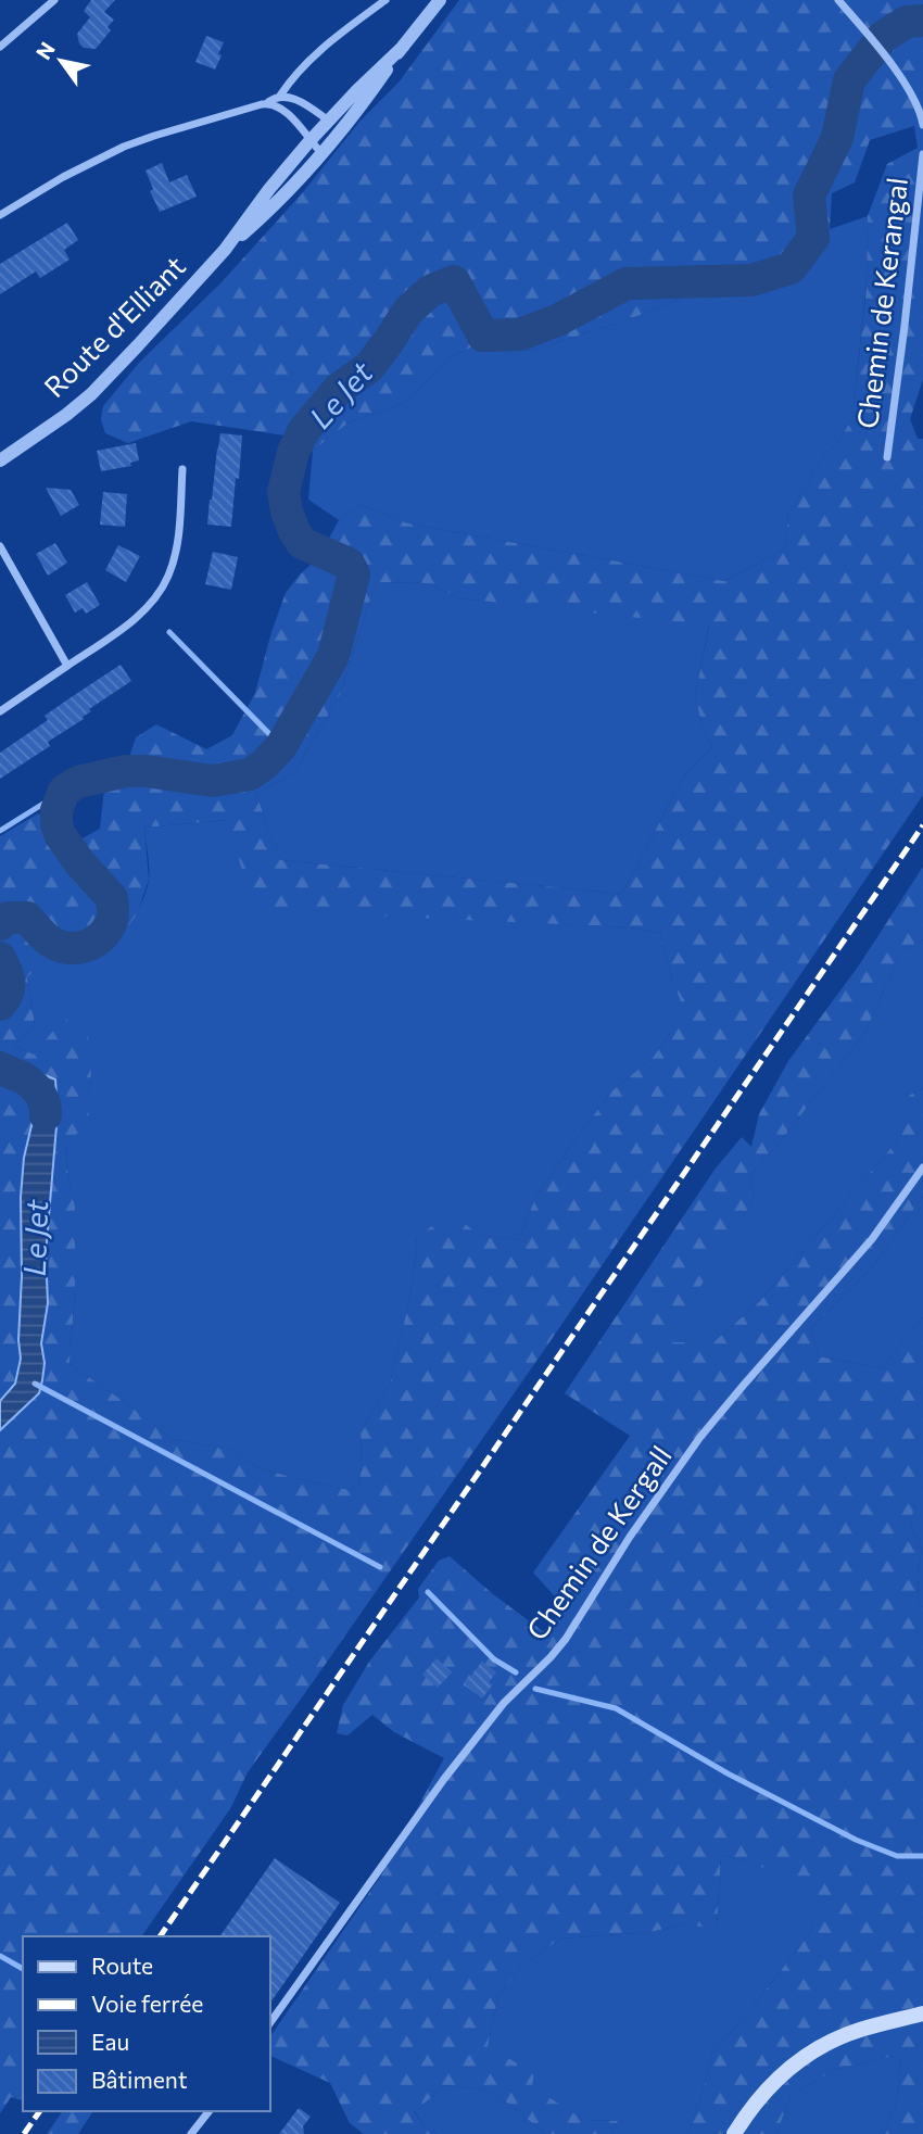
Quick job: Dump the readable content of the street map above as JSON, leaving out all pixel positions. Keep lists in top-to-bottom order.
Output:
{
  "streets": {
    "street": ["Chemin de Kerangal", "Route d'Elliant", "Chemin de Kergall"]
  },
  "water": ["Le Jet"],
  "legend": [
    "Route",
    "Voie ferrée",
    "Eau",
    "Bâtiment"
  ],
  "north": "top left"
}
